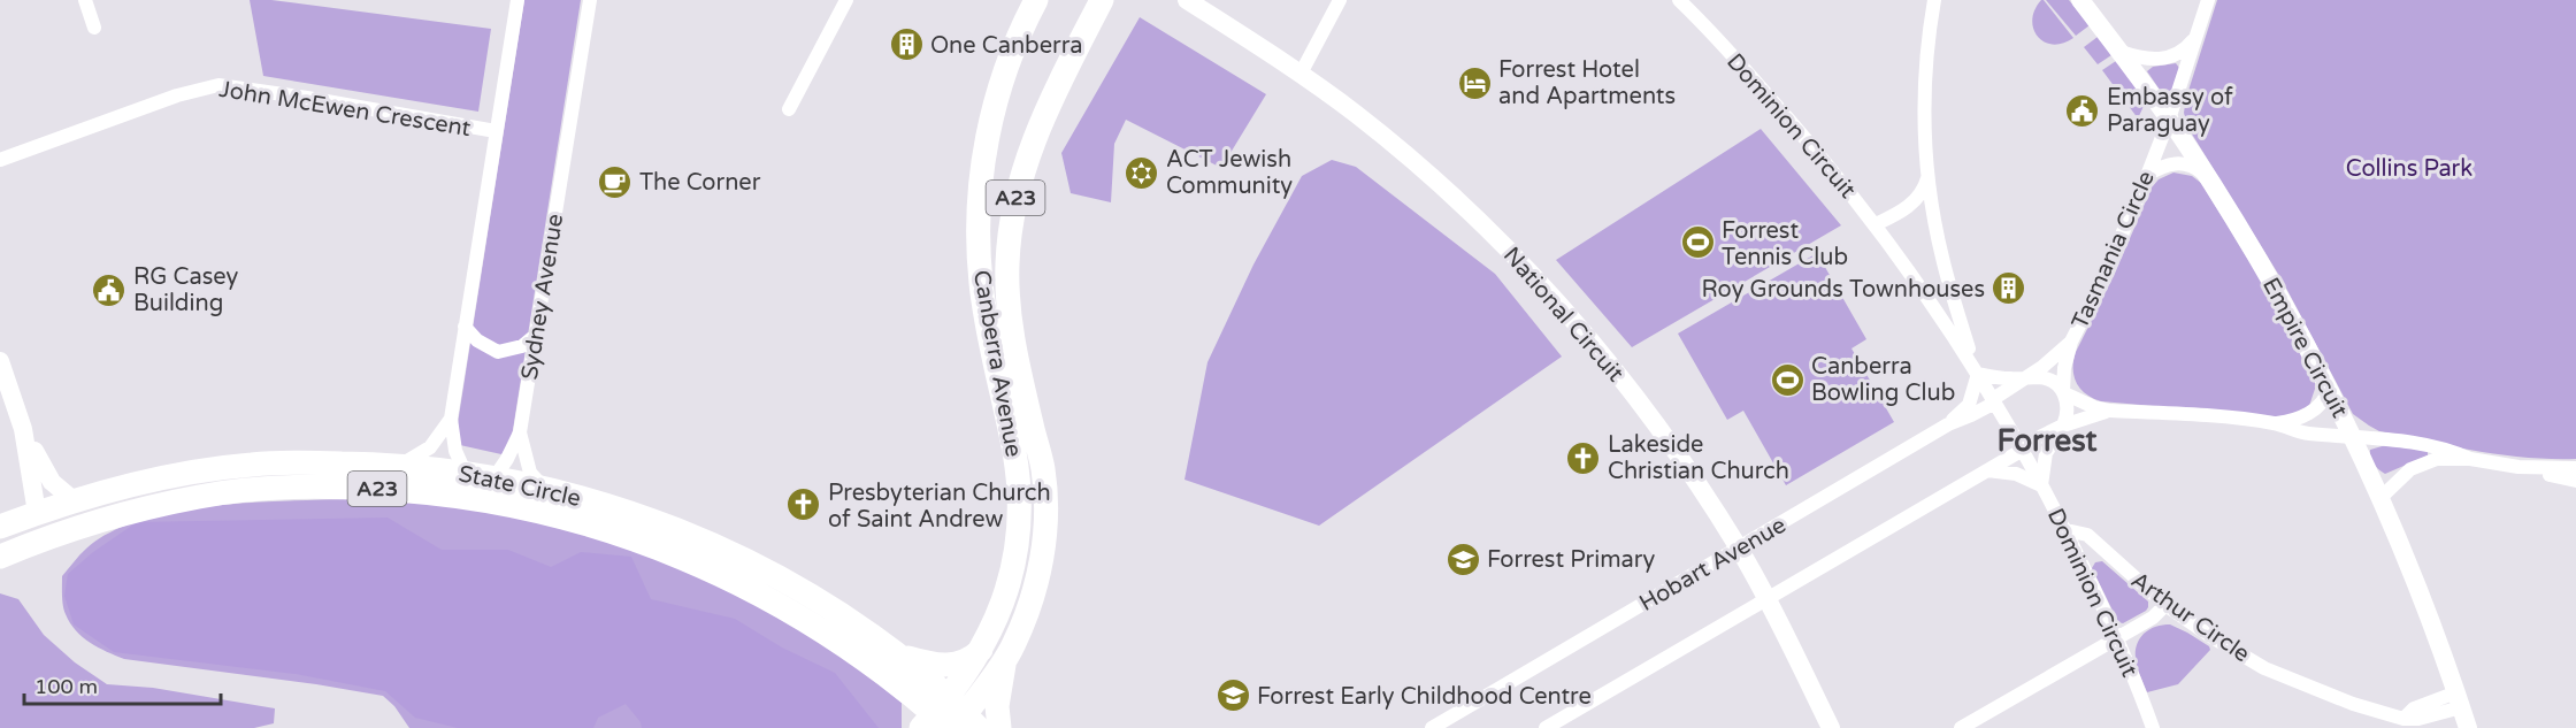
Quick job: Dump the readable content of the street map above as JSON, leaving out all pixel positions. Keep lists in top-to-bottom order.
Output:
{
  "streets": {
    "highway": [
      "A23",
      "Sydney Avenue",
      "Canberra Avenue",
      "State Circle"
    ],
    "street": [
      "John McEwen Crescent",
      "Dominion Circuit",
      "Tasmania Circle",
      "National Circuit",
      "Empire Circuit",
      "Hobart Avenue",
      "Arthur Circle"
    ]
  },
  "crossings": [
    ["Dominion Circuit", "Tasmania Circle"],
    ["Dominion Circuit", "Hobart Avenue"],
    ["Dominion Circuit", "Arthur Circle"],
    ["Tasmania Circle", "Empire Circuit"],
    ["Tasmania Circle", "Hobart Avenue"],
    ["Sydney Avenue", "State Circle"],
    ["National Circuit", "Hobart Avenue"],
    ["Empire Circuit", "Arthur Circle"],
    ["Canberra Avenue", "State Circle"]
  ],
  "districts": ["Forrest"],
  "parks": ["Collins Park"],
  "places": {
    "building": ["One Canberra", "Roy Grounds Townhouses"],
    "hotel": ["Forrest Hotel and Apartments"],
    "public building": ["Embassy of Paraguay", "RG Casey Building"],
    "synagogue": ["ACT Jewish Community"],
    "cafe": ["The Corner"],
    "sports": ["Forrest Tennis Club", "Canberra Bowling Club"],
    "church": ["Lakeside Christian Church", "Presbyterian Church of Saint Andrew"],
    "school or university": ["Forrest Primary", "Forrest Early Childhood Centre"]
  },
  "scale_bar": "100 m"
}
